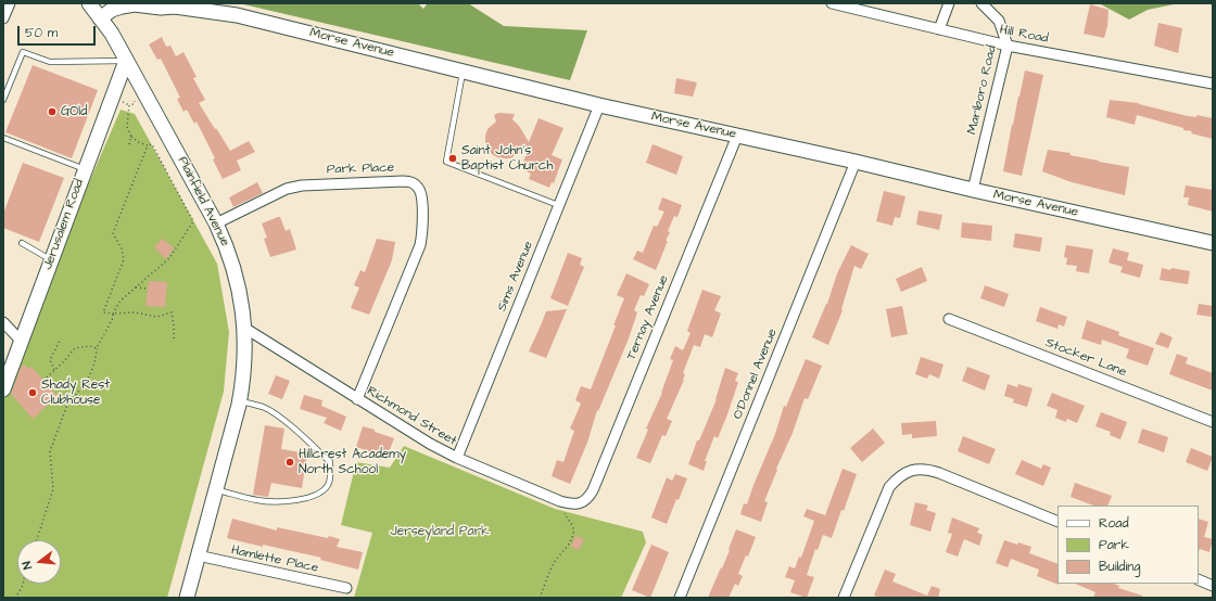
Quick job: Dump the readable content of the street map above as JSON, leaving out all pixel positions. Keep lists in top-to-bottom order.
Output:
{
  "streets": {
    "street": [
      "Hill Road",
      "Morse Avenue",
      "Marlboro Road",
      "Park Place",
      "Plainfield Avenue",
      "Jerusalem Road",
      "Sims Avenue",
      "Ternay Avenue",
      "Stocker Lane",
      "O'Donnel Avenue",
      "Richmond Street",
      "Hamlette Place"
    ]
  },
  "crossings": [
    ["Hill Road", "Marlboro Road"],
    ["Morse Avenue", "Marlboro Road"],
    ["Morse Avenue", "Plainfield Avenue"],
    ["Morse Avenue", "Sims Avenue"],
    ["Morse Avenue", "Ternay Avenue"],
    ["Morse Avenue", "O'Donnel Avenue"],
    ["Park Place", "Plainfield Avenue"],
    ["Park Place", "Richmond Street"],
    ["Plainfield Avenue", "Jerusalem Road"],
    ["Plainfield Avenue", "Richmond Street"],
    ["Plainfield Avenue", "Hamlette Place"],
    ["Sims Avenue", "Richmond Street"],
    ["Ternay Avenue", "Richmond Street"]
  ],
  "parks": ["Jerseyland Park"],
  "places": [
    "GOld",
    "Saint John's Baptist Church",
    "Shady Rest Clubhouse",
    "Hillcrest Academy North School"
  ],
  "legend": ["Road", "Park", "Building"],
  "scale_bar": "50 m",
  "north": "left"
}
